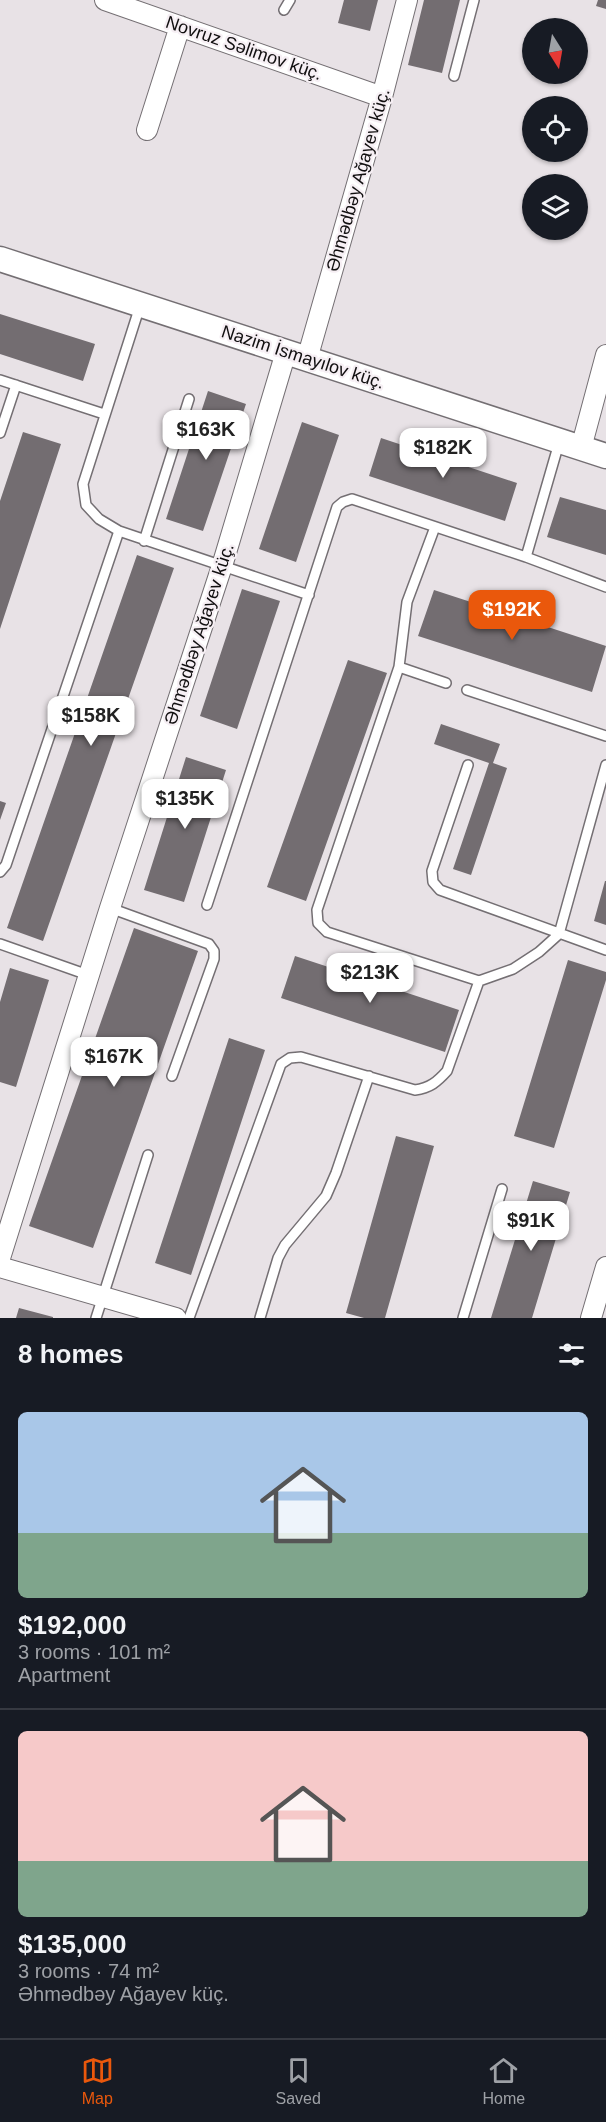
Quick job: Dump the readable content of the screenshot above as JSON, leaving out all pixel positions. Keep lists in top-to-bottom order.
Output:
{
  "streets": {
    "street": ["Novruz Səlimov küç.", "Əhmədbəy Ağayev küç.", "Nazim İsmayılov küç."]
  },
  "crossings": [
    ["Novruz Səlimov küç.", "Əhmədbəy Ağayev küç."],
    ["Əhmədbəy Ağayev küç.", "Nazim İsmayılov küç."]
  ],
  "north": "bottom",
  "page": {
    "price": [
      "$163K",
      "$182K",
      "$192K",
      "$158K",
      "$135K",
      "$213K",
      "$167K",
      "$91K"
    ],
    "heading": "8 homes",
    "list": [
      {
        "name": "$192,000",
        "note": "3 rooms · 101 m² · Apartment"
      },
      {
        "name": "$135,000",
        "note": "3 rooms · 74 m² · Əhmədbəy Ağayev küç."
      }
    ],
    "tabs": ["Map", "Saved", "Home"]
  }
}
